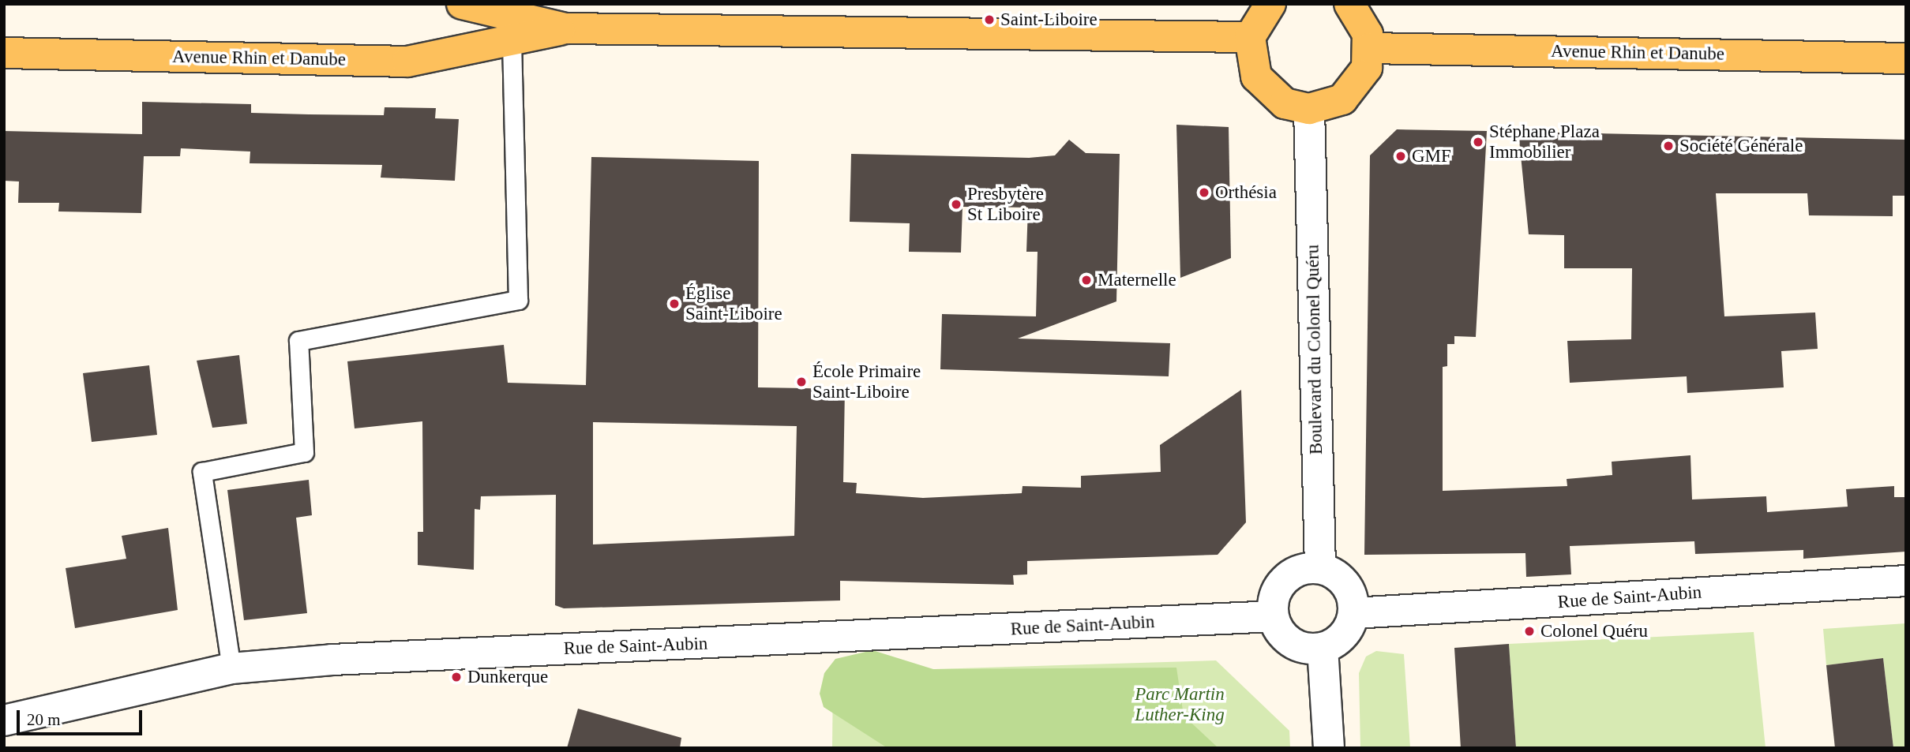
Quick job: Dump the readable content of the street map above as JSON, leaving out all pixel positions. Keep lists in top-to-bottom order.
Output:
{
  "streets": {
    "main road": ["Avenue Rhin et Danube"],
    "street": ["Boulevard du Colonel Quéru", "Rue de Saint-Aubin"]
  },
  "crossings": [
    ["Boulevard du Colonel Quéru", "Rue de Saint-Aubin"]
  ],
  "parks": ["Parc Martin Luther-King"],
  "places": [
    "Saint-Liboire",
    "Stéphane Plaza Immobilier",
    "Société Générale",
    "GMF",
    "Orthésia",
    "Presbytère St Liboire",
    "Maternelle",
    "Église Saint-Liboire",
    "École Primaire Saint-Liboire",
    "Colonel Quéru",
    "Dunkerque"
  ],
  "scale_bar": "20 m"
}
